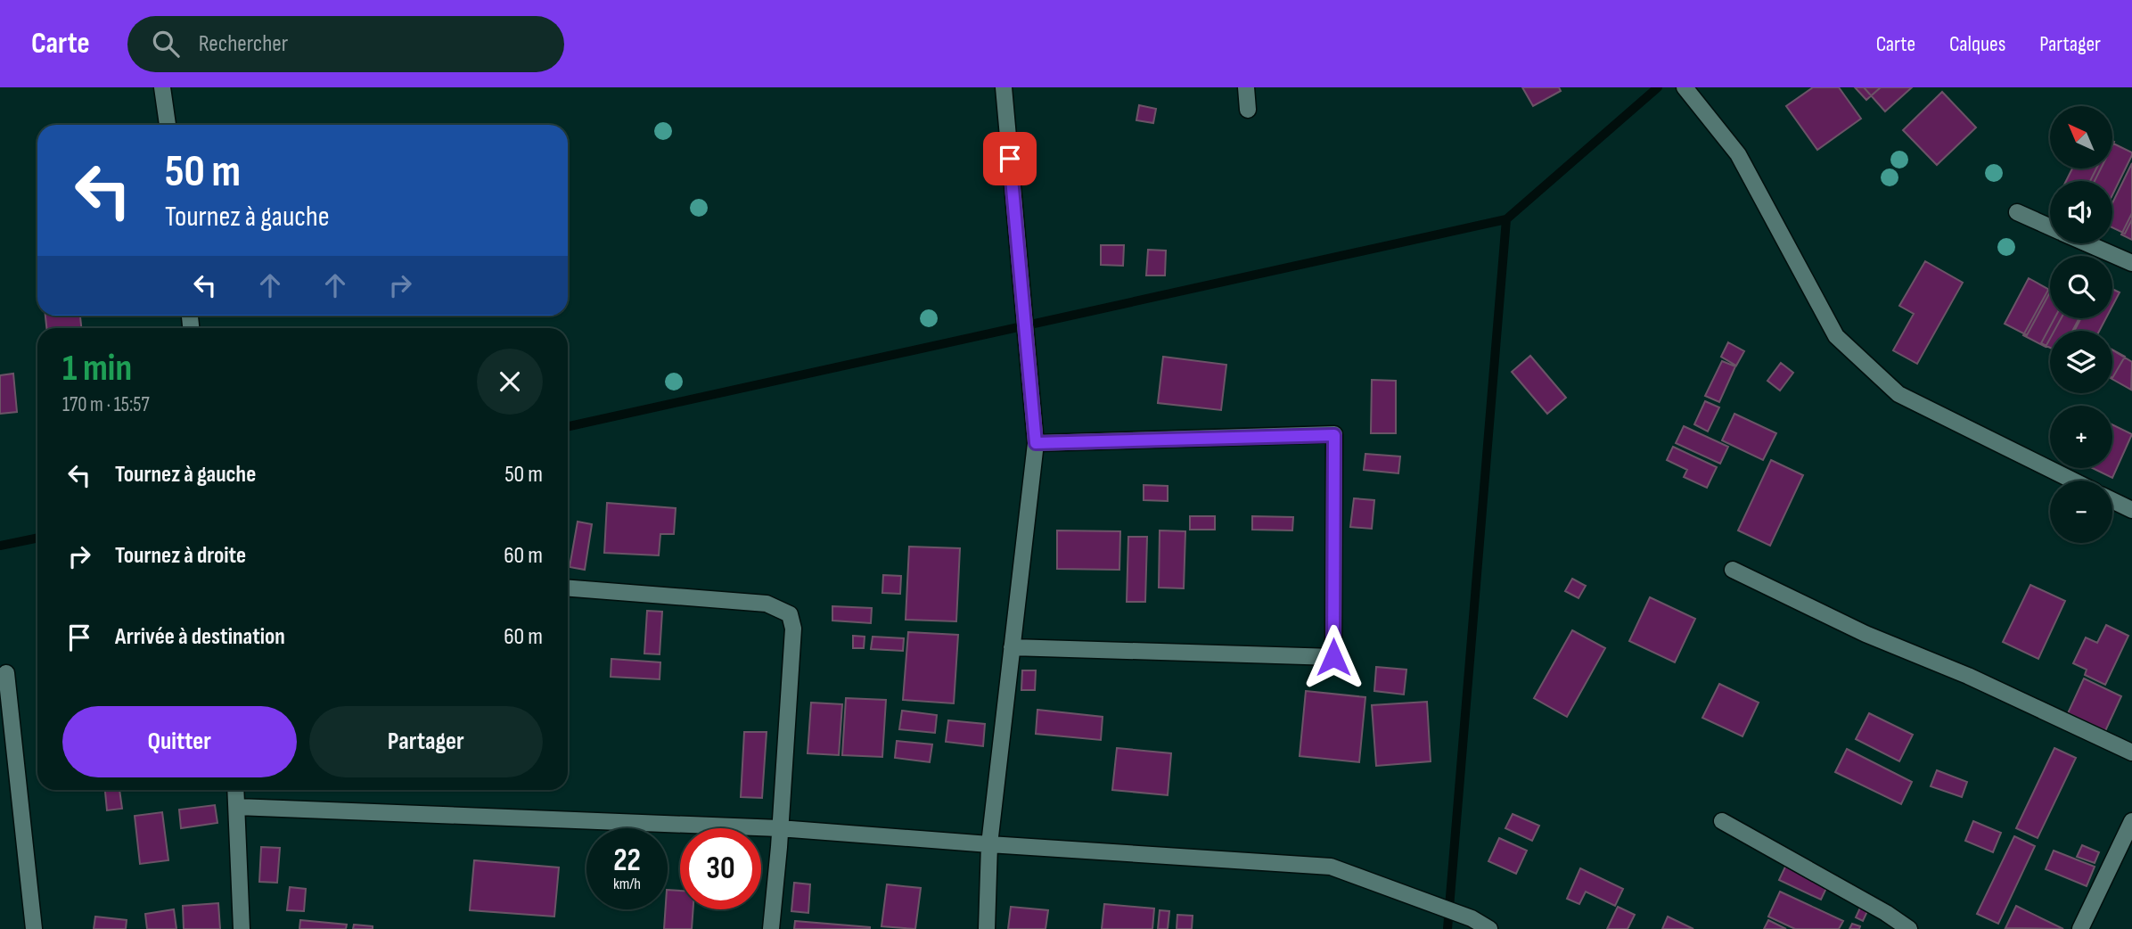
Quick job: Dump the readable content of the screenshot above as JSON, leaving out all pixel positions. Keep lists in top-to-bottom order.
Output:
{
  "north": "top left",
  "page": {
    "header": "Carte",
    "search": "Rechercher",
    "nav": ["Carte", "Calques", "Partager"],
    "map_buttons": ["+", "−"],
    "turn": ["50 m", "Tournez à gauche"],
    "heading": ["1 min", "170 m · 15:57"],
    "list": [
      {
        "name": "Tournez à gauche",
        "value": "50 m"
      },
      {
        "name": "Tournez à droite",
        "value": "60 m"
      },
      {
        "name": "Arrivée à destination",
        "value": "60 m"
      }
    ],
    "buttons": ["Quitter", "Partager"],
    "speed": "22 km/h",
    "limit": "30"
  }
}
